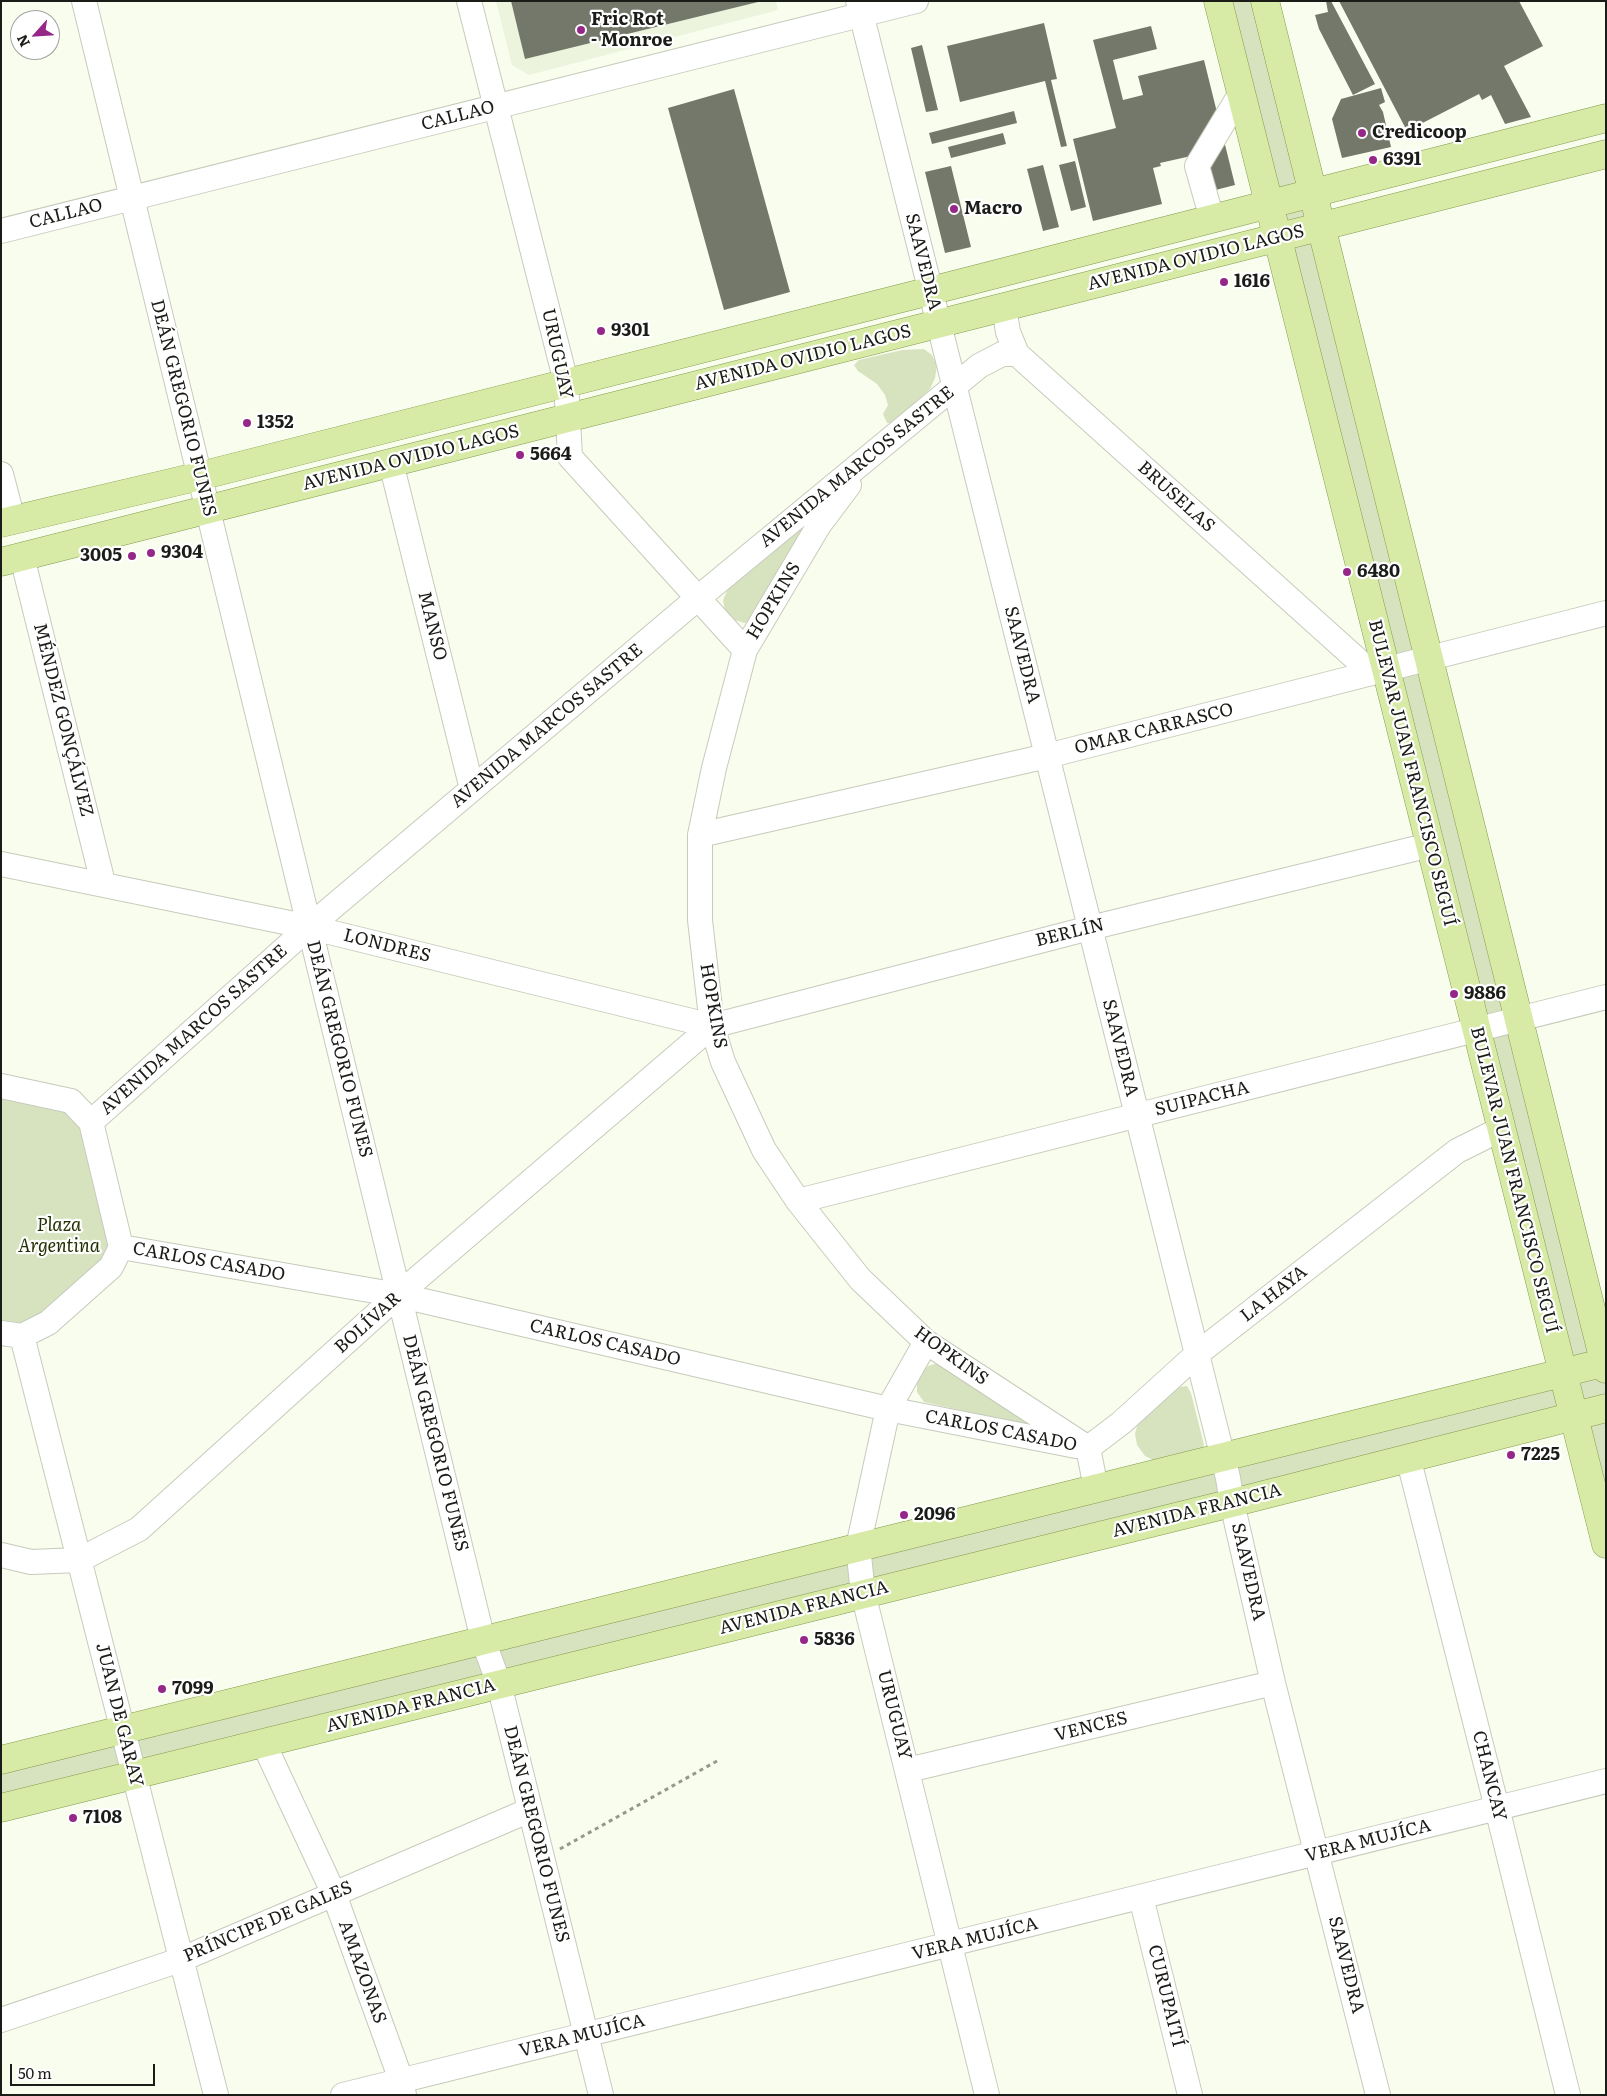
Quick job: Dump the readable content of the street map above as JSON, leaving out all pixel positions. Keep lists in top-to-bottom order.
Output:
{
  "streets": {
    "main road": ["AVENIDA OVIDIO LAGOS", "BULEVAR JUAN FRANCISCO SEGUÍ", "AVENIDA FRANCIA"],
    "street": [
      "CALLAO",
      "SAAVEDRA",
      "URUGUAY",
      "DEÁN GREGORIO FUNES",
      "AVENIDA MARCOS SASTRE",
      "BRUSELAS",
      "HOPKINS",
      "MANSO",
      "MÉNDEZ GONÇÁLVEZ",
      "OMAR CARRASCO",
      "BERLÍN",
      "LONDRES",
      "SUIPACHA",
      "CARLOS CASADO",
      "LA HAYA",
      "BOLÍVAR",
      "JUAN DE GARAY",
      "VENCES",
      "CHANCAY",
      "VERA MUJÍCA",
      "PRÍNCIPE DE GALES",
      "AMAZONAS",
      "CURUPAITÍ"
    ]
  },
  "crossings": [
    ["CALLAO", "SAAVEDRA"],
    ["CALLAO", "URUGUAY"],
    ["CALLAO", "DEÁN GREGORIO FUNES"],
    ["AVENIDA OVIDIO LAGOS", "SAAVEDRA"],
    ["AVENIDA OVIDIO LAGOS", "URUGUAY"],
    ["AVENIDA OVIDIO LAGOS", "DEÁN GREGORIO FUNES"],
    ["AVENIDA OVIDIO LAGOS", "BRUSELAS"],
    ["AVENIDA OVIDIO LAGOS", "MANSO"],
    ["AVENIDA OVIDIO LAGOS", "MÉNDEZ GONÇÁLVEZ"],
    ["AVENIDA OVIDIO LAGOS", "BULEVAR JUAN FRANCISCO SEGUÍ"],
    ["SAAVEDRA", "AVENIDA MARCOS SASTRE"],
    ["SAAVEDRA", "OMAR CARRASCO"],
    ["SAAVEDRA", "BERLÍN"],
    ["SAAVEDRA", "SUIPACHA"],
    ["SAAVEDRA", "LA HAYA"],
    ["SAAVEDRA", "AVENIDA FRANCIA"],
    ["SAAVEDRA", "VENCES"],
    ["SAAVEDRA", "VERA MUJÍCA"],
    ["URUGUAY", "AVENIDA MARCOS SASTRE"],
    ["URUGUAY", "HOPKINS"],
    ["URUGUAY", "CARLOS CASADO"],
    ["URUGUAY", "AVENIDA FRANCIA"],
    ["URUGUAY", "VENCES"],
    ["URUGUAY", "VERA MUJÍCA"],
    ["DEÁN GREGORIO FUNES", "AVENIDA MARCOS SASTRE"],
    ["DEÁN GREGORIO FUNES", "LONDRES"],
    ["DEÁN GREGORIO FUNES", "CARLOS CASADO"],
    ["DEÁN GREGORIO FUNES", "BOLÍVAR"],
    ["DEÁN GREGORIO FUNES", "AVENIDA FRANCIA"],
    ["DEÁN GREGORIO FUNES", "VERA MUJÍCA"],
    ["DEÁN GREGORIO FUNES", "PRÍNCIPE DE GALES"],
    ["AVENIDA MARCOS SASTRE", "BRUSELAS"],
    ["AVENIDA MARCOS SASTRE", "HOPKINS"],
    ["AVENIDA MARCOS SASTRE", "MANSO"],
    ["AVENIDA MARCOS SASTRE", "LONDRES"],
    ["BRUSELAS", "OMAR CARRASCO"],
    ["BRUSELAS", "BULEVAR JUAN FRANCISCO SEGUÍ"],
    ["HOPKINS", "OMAR CARRASCO"],
    ["HOPKINS", "BERLÍN"],
    ["HOPKINS", "LONDRES"],
    ["HOPKINS", "SUIPACHA"],
    ["HOPKINS", "CARLOS CASADO"],
    ["HOPKINS", "LA HAYA"],
    ["HOPKINS", "BOLÍVAR"],
    ["MÉNDEZ GONÇÁLVEZ", "LONDRES"],
    ["OMAR CARRASCO", "BULEVAR JUAN FRANCISCO SEGUÍ"],
    ["BULEVAR JUAN FRANCISCO SEGUÍ", "BERLÍN"],
    ["BULEVAR JUAN FRANCISCO SEGUÍ", "SUIPACHA"],
    ["BULEVAR JUAN FRANCISCO SEGUÍ", "LA HAYA"],
    ["BULEVAR JUAN FRANCISCO SEGUÍ", "AVENIDA FRANCIA"],
    ["BERLÍN", "LONDRES"],
    ["BERLÍN", "BOLÍVAR"],
    ["LONDRES", "BOLÍVAR"],
    ["CARLOS CASADO", "LA HAYA"],
    ["CARLOS CASADO", "BOLÍVAR"],
    ["BOLÍVAR", "JUAN DE GARAY"],
    ["AVENIDA FRANCIA", "JUAN DE GARAY"],
    ["AVENIDA FRANCIA", "CHANCAY"],
    ["AVENIDA FRANCIA", "AMAZONAS"],
    ["JUAN DE GARAY", "PRÍNCIPE DE GALES"],
    ["CHANCAY", "VERA MUJÍCA"],
    ["VERA MUJÍCA", "AMAZONAS"],
    ["VERA MUJÍCA", "CURUPAITÍ"],
    ["PRÍNCIPE DE GALES", "AMAZONAS"]
  ],
  "parks": ["Plaza Argentina"],
  "places": [
    "Fric Rot - Monroe",
    "Credicoop",
    "6391",
    "Macro",
    "1616",
    "9301",
    "1352",
    "5664",
    "9304",
    "3005",
    "6480",
    "9886",
    "7225",
    "2096",
    "5836",
    "7099",
    "7108"
  ],
  "scale_bar": "50 m",
  "north": "bottom left"
}
